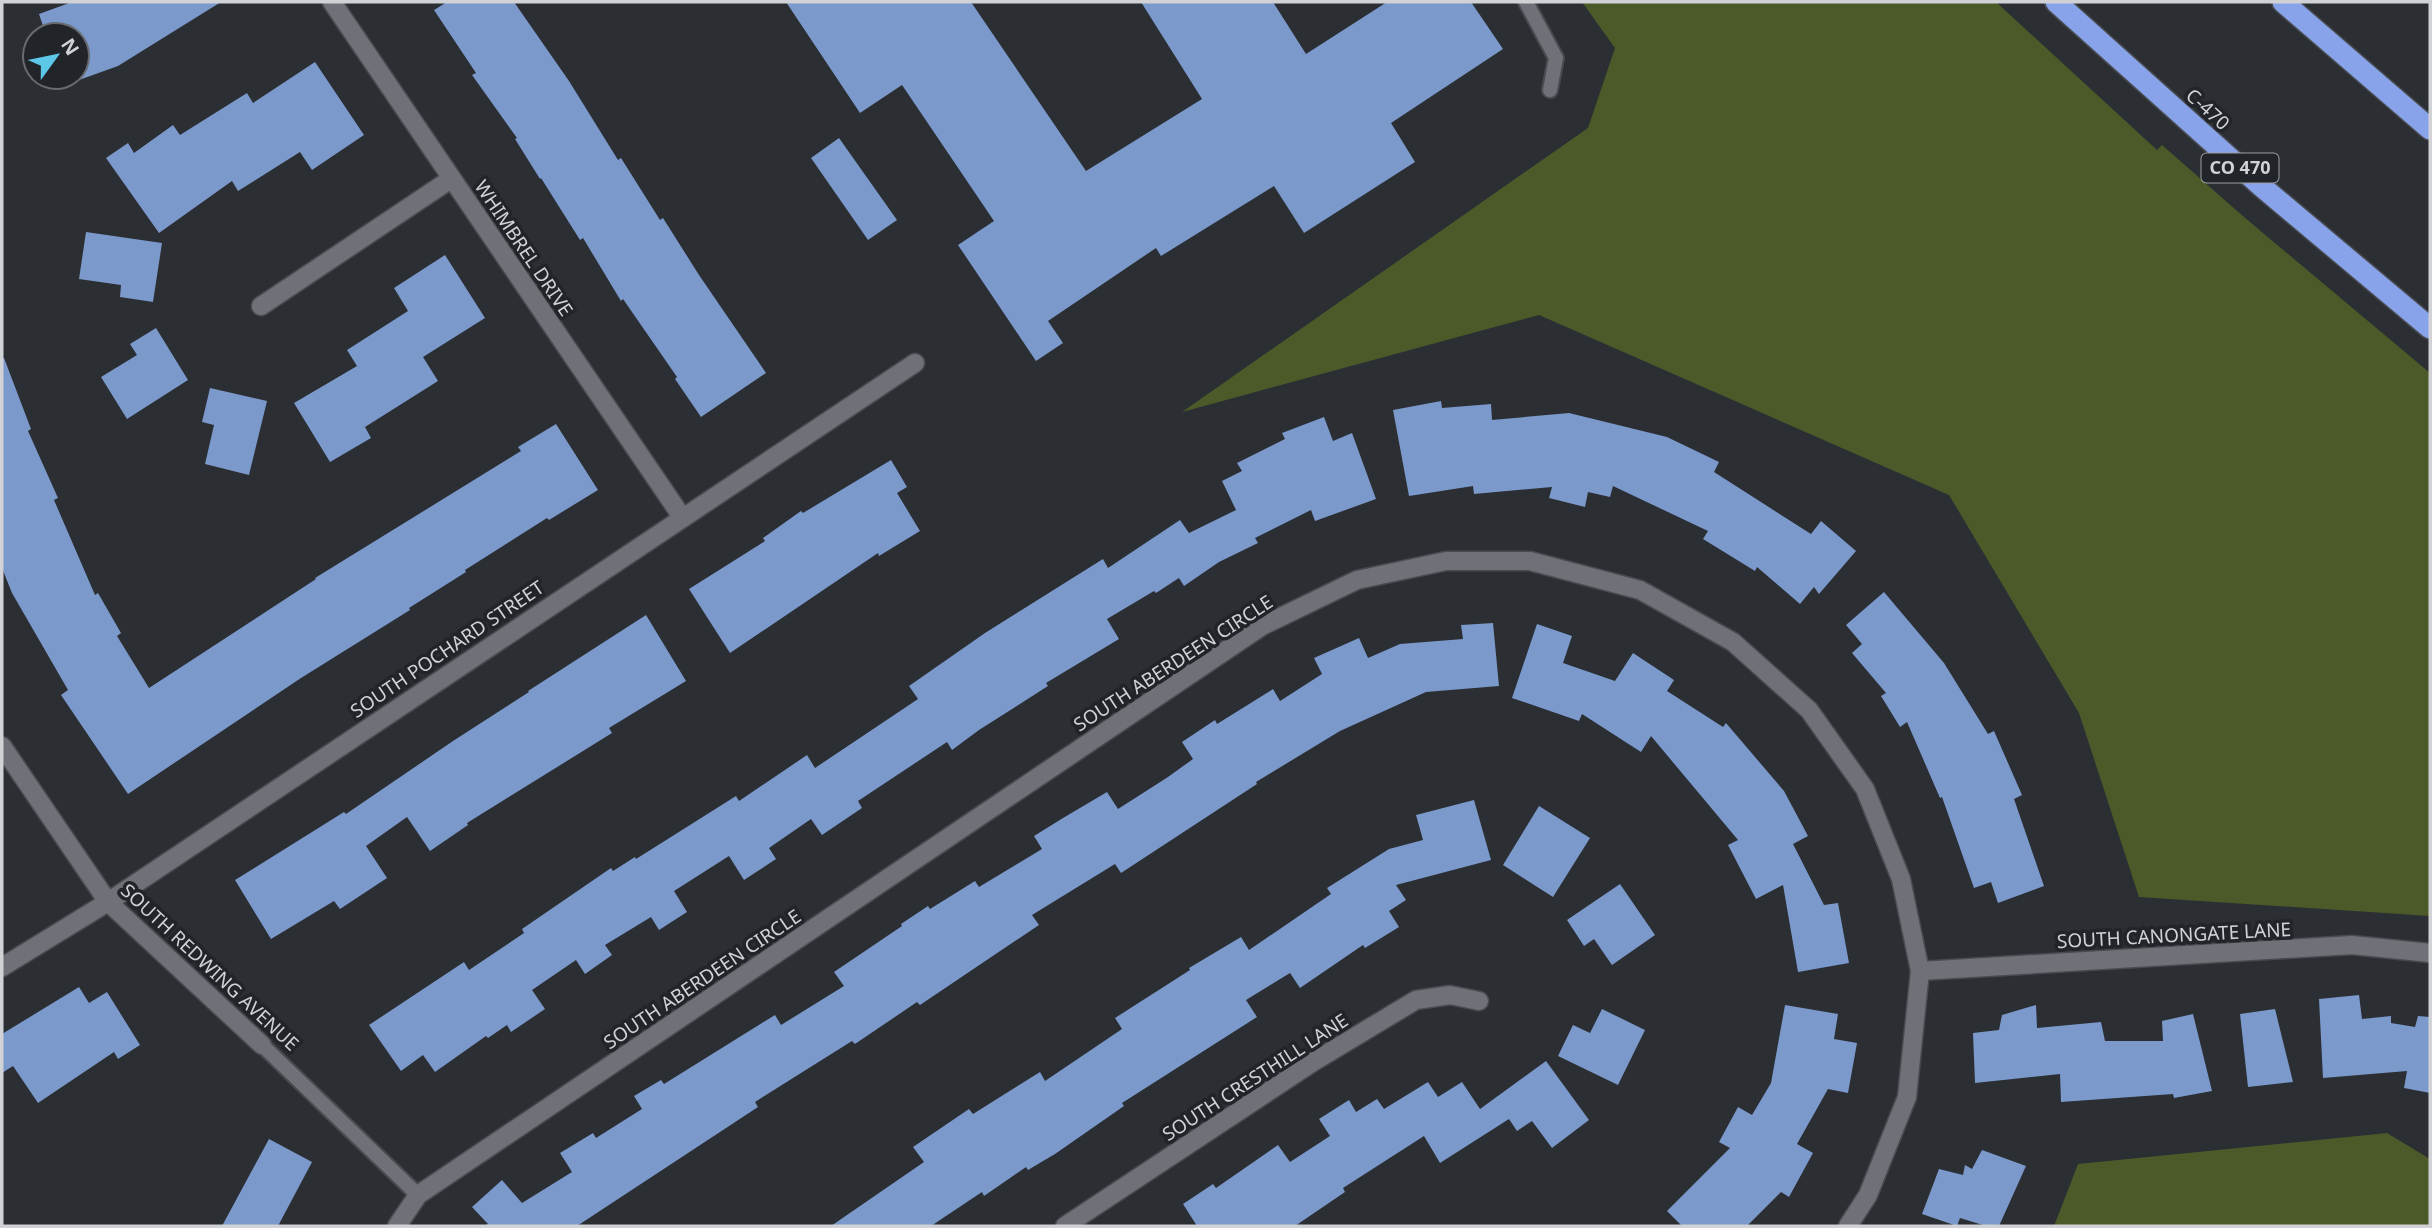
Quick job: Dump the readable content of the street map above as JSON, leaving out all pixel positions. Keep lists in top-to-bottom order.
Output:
{
  "streets": {
    "highway": ["C-470", "CO 470"],
    "street": [
      "WHIMBREL DRIVE",
      "SOUTH POCHARD STREET",
      "SOUTH ABERDEEN CIRCLE",
      "SOUTH CANONGATE LANE",
      "SOUTH REDWING AVENUE",
      "SOUTH CRESTHILL LANE"
    ]
  },
  "crossings": [
    ["WHIMBREL DRIVE", "SOUTH POCHARD STREET"],
    ["SOUTH POCHARD STREET", "SOUTH REDWING AVENUE"],
    ["SOUTH ABERDEEN CIRCLE", "SOUTH CANONGATE LANE"],
    ["SOUTH ABERDEEN CIRCLE", "SOUTH REDWING AVENUE"]
  ],
  "north": "top right"
}
